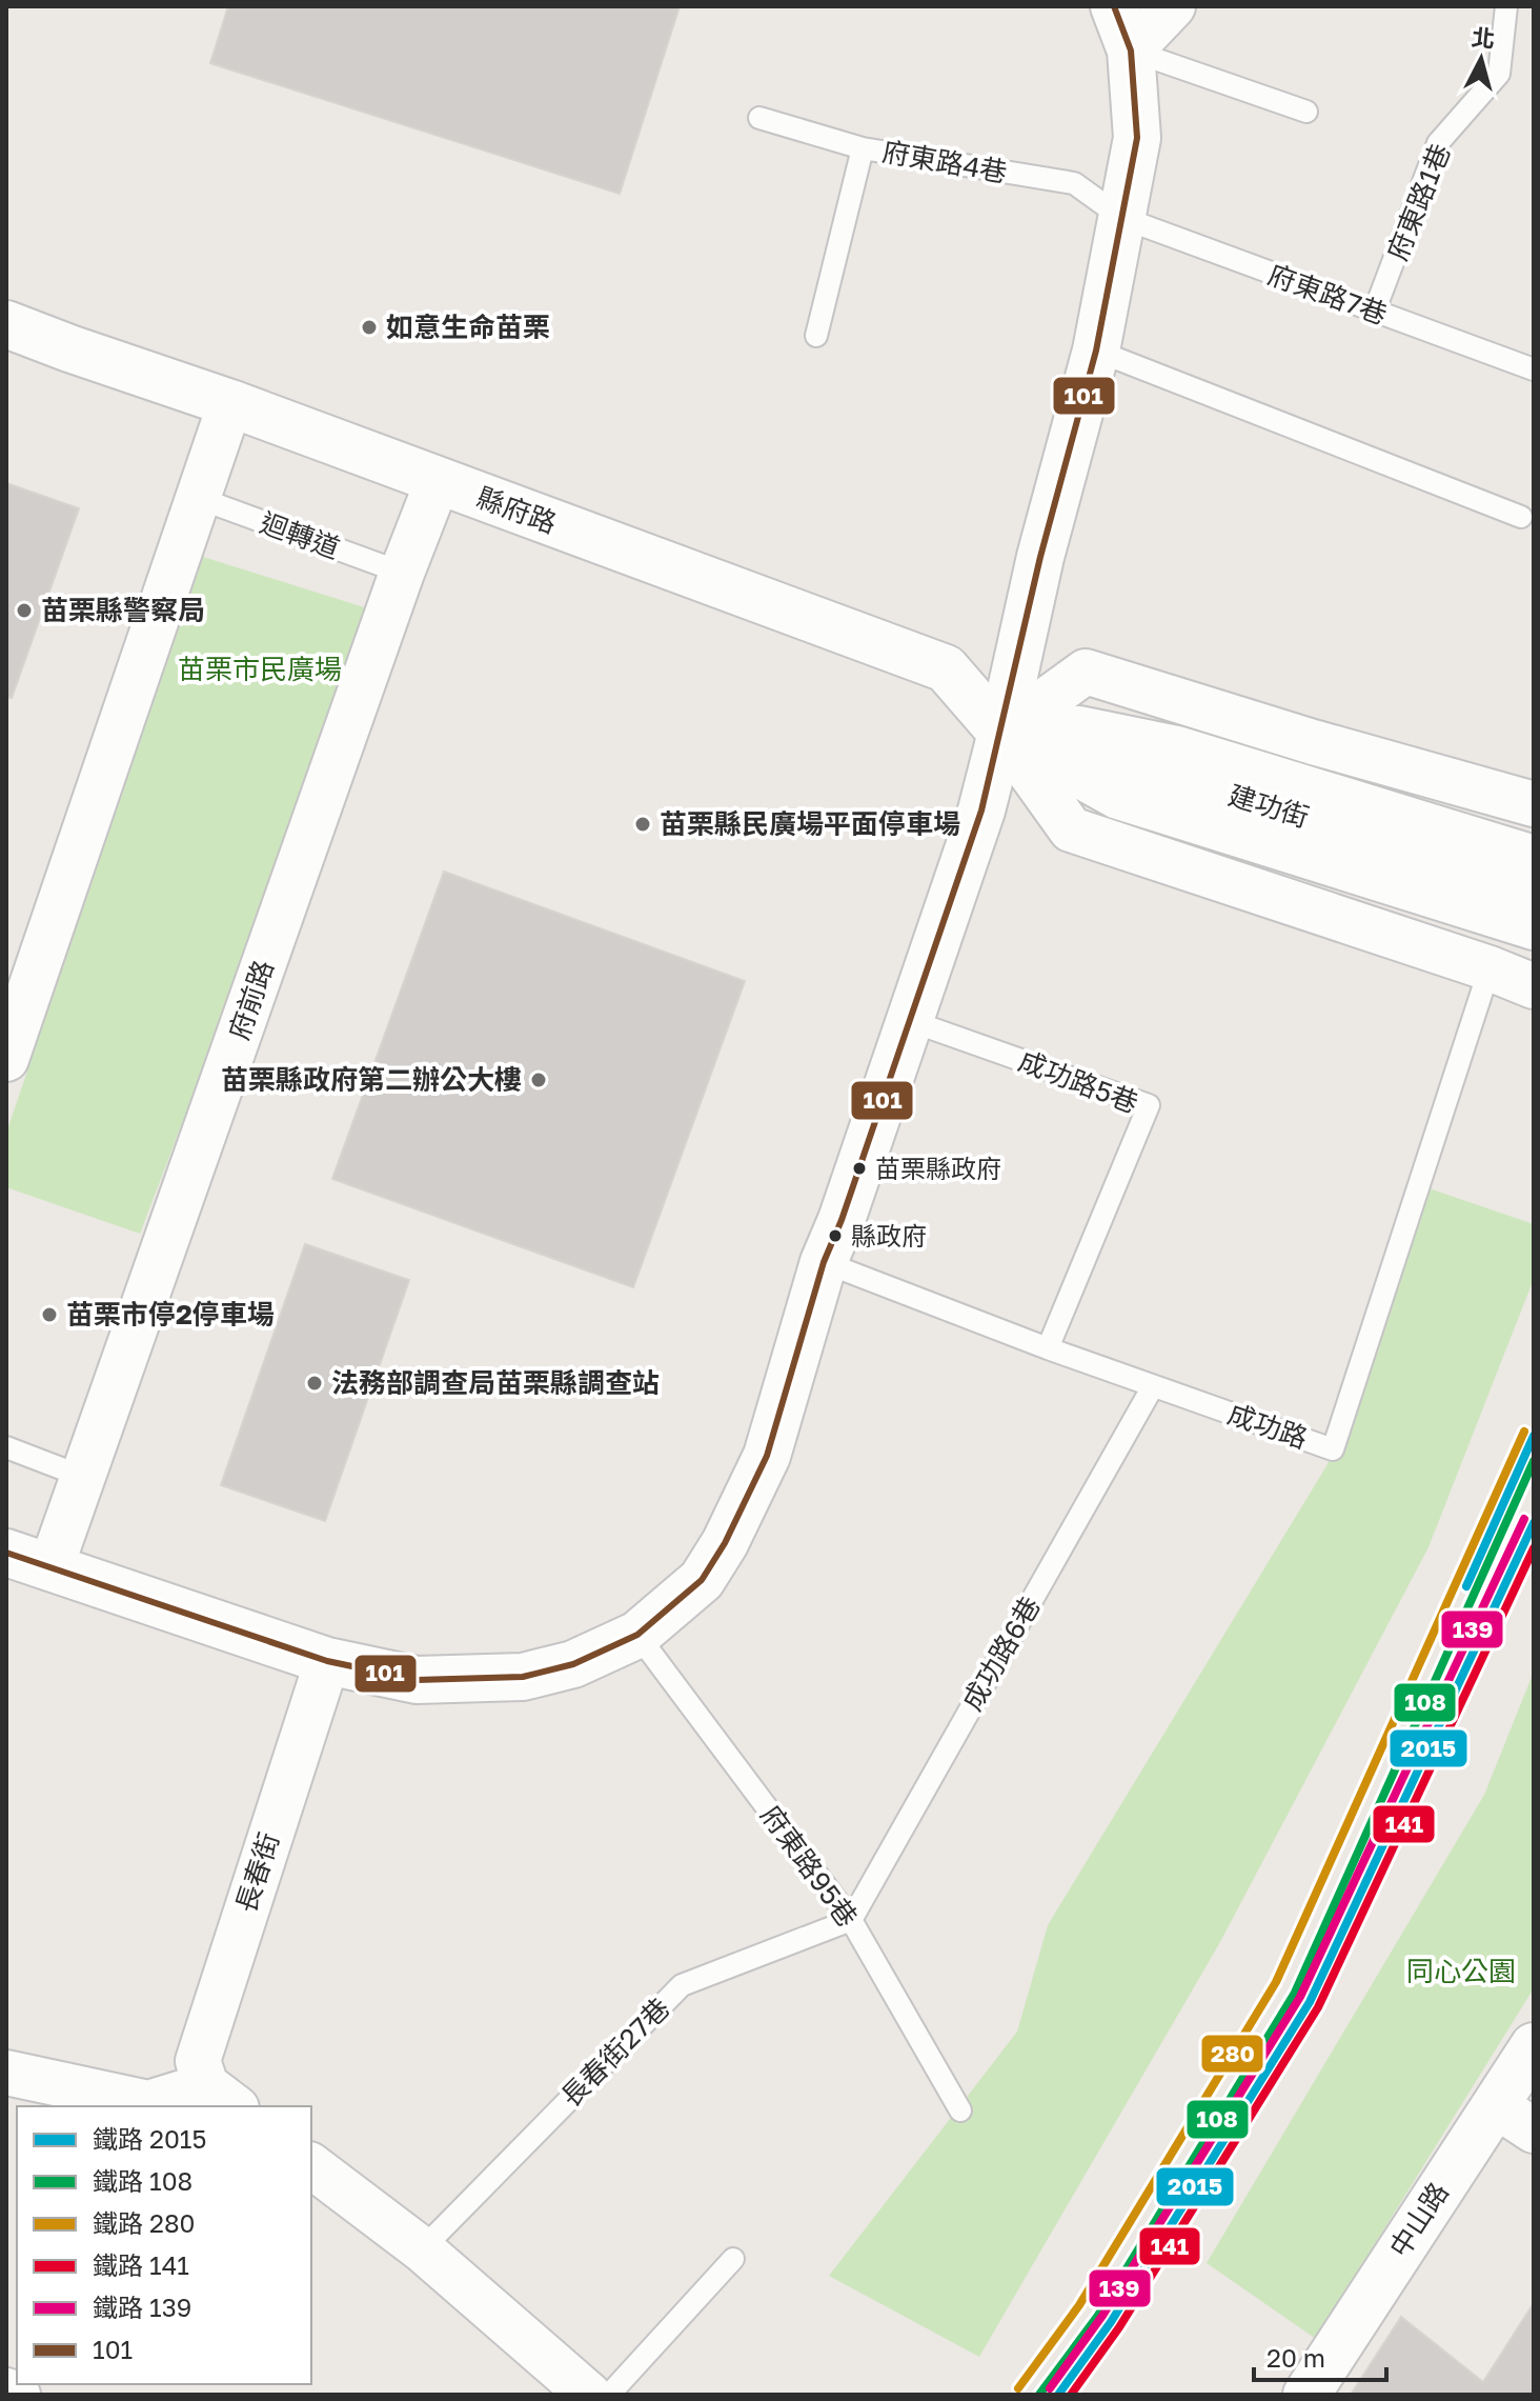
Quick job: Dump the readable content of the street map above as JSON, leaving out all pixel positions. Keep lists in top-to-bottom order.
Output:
{
  "streets": {
    "street": [
      "縣府路",
      "建功街",
      "府前路",
      "長春街",
      "中山路"
    ],
    "lane": [
      "府東路4巷",
      "府東路1巷",
      "府東路7巷",
      "迴轉道",
      "成功路5巷",
      "成功路",
      "成功路6巷",
      "府東路95巷",
      "長春街27巷"
    ]
  },
  "crossings": [
    ["府東路4巷", "府東路7巷"],
    ["府東路1巷", "府東路7巷"],
    ["縣府路", "建功街"],
    ["縣府路", "府前路"],
    ["迴轉道", "府前路"],
    ["成功路5巷", "成功路"],
    ["成功路", "成功路6巷"],
    ["成功路6巷", "府東路95巷"],
    ["成功路6巷", "長春街27巷"],
    ["府東路95巷", "長春街27巷"]
  ],
  "parks": ["苗栗市民廣場", "同心公園"],
  "places": [
    "如意生命苗栗",
    "苗栗縣警察局",
    "苗栗縣民廣場平面停車場",
    "苗栗縣政府第二辦公大樓",
    "苗栗縣政府",
    "縣政府",
    "苗栗市停2停車場",
    "法務部調查局苗栗縣調查站"
  ],
  "lines": [
    "transit line 101",
    "rail line 280",
    "rail line 2015",
    "rail line 108",
    "rail line 139",
    "rail line 141"
  ],
  "legend": [
    "鐵路 2015",
    "鐵路 108",
    "鐵路 280",
    "鐵路 141",
    "鐵路 139",
    "101"
  ],
  "scale_bar": "20 m",
  "north": "top"
}
